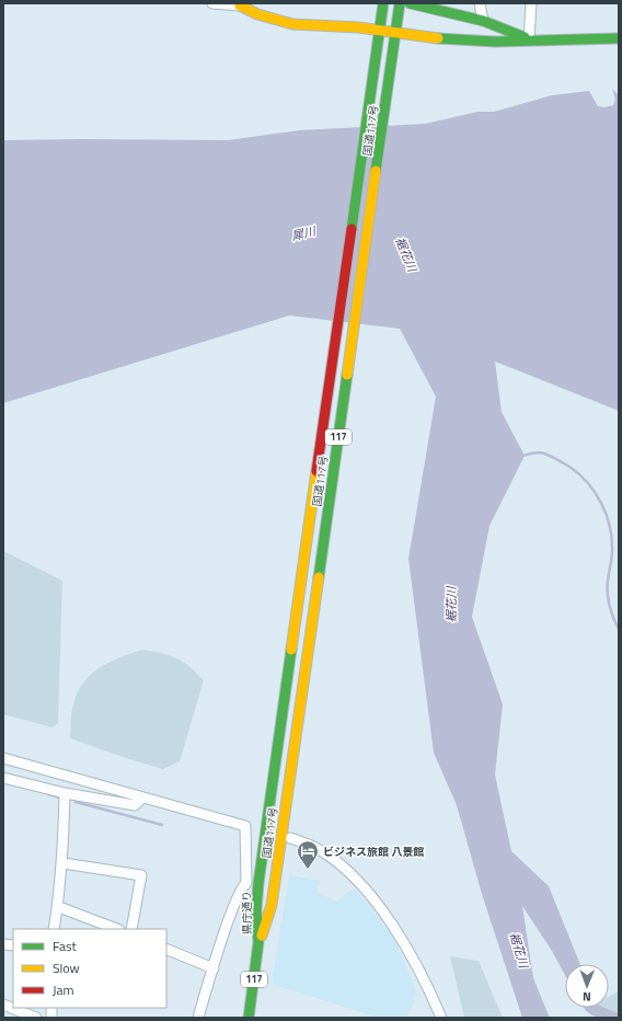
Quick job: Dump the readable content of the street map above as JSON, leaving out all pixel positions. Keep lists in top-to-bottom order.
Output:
{
  "streets": {
    "main road": ["国道117号", "117", "県庁通り"]
  },
  "crossings": [
    ["国道117号", "県庁通り"]
  ],
  "water": ["犀川", "裾花川"],
  "places": {
    "hotel": ["ビジネス旅館 八景館"]
  },
  "legend": ["Fast", "Slow", "Jam"],
  "north": "bottom"
}
